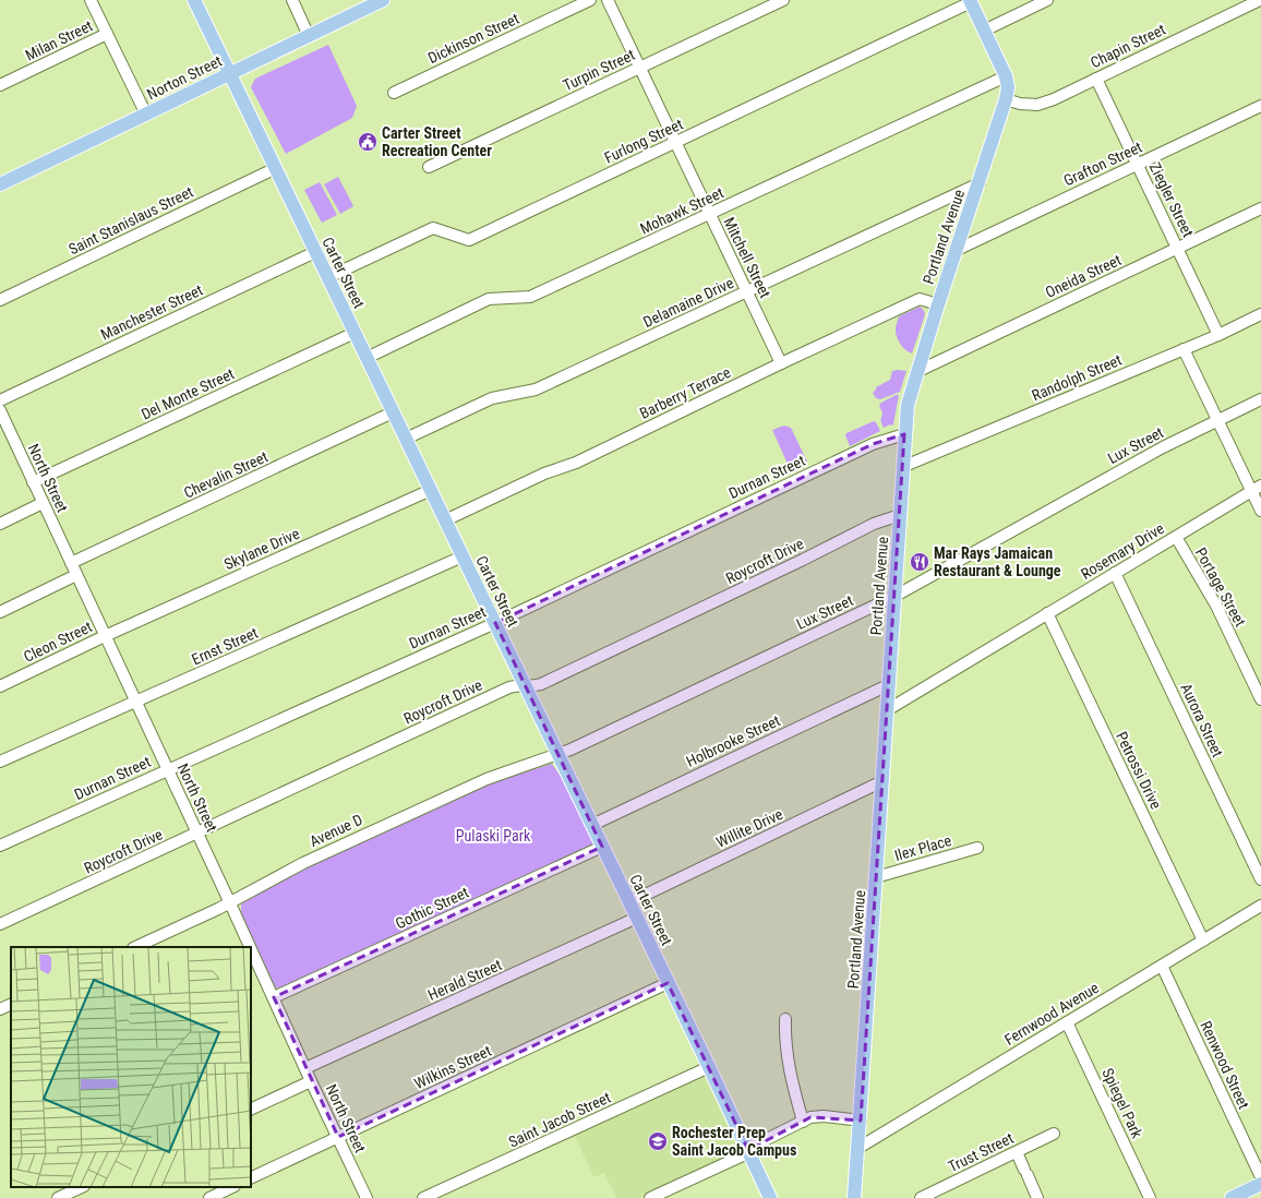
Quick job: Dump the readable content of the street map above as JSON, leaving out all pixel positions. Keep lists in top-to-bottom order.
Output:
{
  "streets": {
    "main road": ["Norton Street", "Portland Avenue", "Carter Street"],
    "street": [
      "Dickinson Street",
      "Milan Street",
      "Chapin Street",
      "Turpin Street",
      "Furlong Street",
      "Grafton Street",
      "Ziegler Street",
      "Mohawk Street",
      "Saint Stanislaus Street",
      "Mitchell Street",
      "Oneida Street",
      "Delamaine Drive",
      "Manchester Street",
      "Randolph Street",
      "Barberry Terrace",
      "Del Monte Street",
      "Lux Street",
      "Chevalin Street",
      "Durnan Street",
      "North Street",
      "Skylane Drive",
      "Rosemary Drive",
      "Roycroft Drive",
      "Portage Street",
      "Cleon Street",
      "Ernst Street",
      "Aurora Street",
      "Holbrooke Street",
      "Petrossi Drive",
      "Willite Drive",
      "Avenue D",
      "Ilex Place",
      "Gothic Street",
      "Herald Street",
      "Fernwood Avenue",
      "Renwood Street",
      "Wilkins Street",
      "Spiegel Park",
      "Saint Jacob Street",
      "Trust Street"
    ]
  },
  "crossings": [
    ["Chapin Street", "Ziegler Street"],
    ["Chapin Street", "Portland Avenue"],
    ["Turpin Street", "Mitchell Street"],
    ["Norton Street", "Carter Street"],
    ["Furlong Street", "Portland Avenue"],
    ["Furlong Street", "Mitchell Street"],
    ["Furlong Street", "Carter Street"],
    ["Grafton Street", "Ziegler Street"],
    ["Grafton Street", "Portland Avenue"],
    ["Ziegler Street", "Oneida Street"],
    ["Ziegler Street", "Randolph Street"],
    ["Mohawk Street", "Portland Avenue"],
    ["Mohawk Street", "Mitchell Street"],
    ["Mohawk Street", "Carter Street"],
    ["Saint Stanislaus Street", "Carter Street"],
    ["Portland Avenue", "Oneida Street"],
    ["Portland Avenue", "Delamaine Drive"],
    ["Portland Avenue", "Randolph Street"],
    ["Portland Avenue", "Barberry Terrace"],
    ["Portland Avenue", "Lux Street"],
    ["Portland Avenue", "Durnan Street"],
    ["Portland Avenue", "Rosemary Drive"],
    ["Portland Avenue", "Roycroft Drive"],
    ["Portland Avenue", "Holbrooke Street"],
    ["Portland Avenue", "Willite Drive"],
    ["Portland Avenue", "Ilex Place"],
    ["Portland Avenue", "Fernwood Avenue"],
    ["Mitchell Street", "Delamaine Drive"],
    ["Mitchell Street", "Barberry Terrace"],
    ["Carter Street", "Delamaine Drive"],
    ["Carter Street", "Manchester Street"],
    ["Carter Street", "Barberry Terrace"],
    ["Carter Street", "Del Monte Street"],
    ["Carter Street", "Lux Street"],
    ["Carter Street", "Chevalin Street"],
    ["Carter Street", "Durnan Street"],
    ["Carter Street", "Skylane Drive"],
    ["Carter Street", "Roycroft Drive"],
    ["Carter Street", "Ernst Street"],
    ["Carter Street", "Holbrooke Street"],
    ["Carter Street", "Willite Drive"],
    ["Carter Street", "Avenue D"],
    ["Carter Street", "Gothic Street"],
    ["Carter Street", "Herald Street"],
    ["Carter Street", "Wilkins Street"],
    ["Carter Street", "Saint Jacob Street"],
    ["Del Monte Street", "North Street"],
    ["Lux Street", "Avenue D"],
    ["Chevalin Street", "North Street"],
    ["Durnan Street", "North Street"],
    ["North Street", "Skylane Drive"],
    ["North Street", "Roycroft Drive"],
    ["North Street", "Cleon Street"],
    ["North Street", "Ernst Street"],
    ["North Street", "Avenue D"],
    ["North Street", "Gothic Street"],
    ["North Street", "Herald Street"],
    ["North Street", "Wilkins Street"],
    ["Skylane Drive", "Cleon Street"],
    ["Rosemary Drive", "Portage Street"],
    ["Rosemary Drive", "Aurora Street"],
    ["Rosemary Drive", "Petrossi Drive"],
    ["Petrossi Drive", "Fernwood Avenue"],
    ["Fernwood Avenue", "Renwood Street"],
    ["Fernwood Avenue", "Spiegel Park"]
  ],
  "parks": ["Pulaski Park"],
  "places": {
    "public building": ["Carter Street Recreation Center"],
    "restaurant": ["Mar Rays Jamaican Restaurant & Lounge"],
    "school or university": ["Rochester Prep Saint Jacob Campus"]
  }
}
